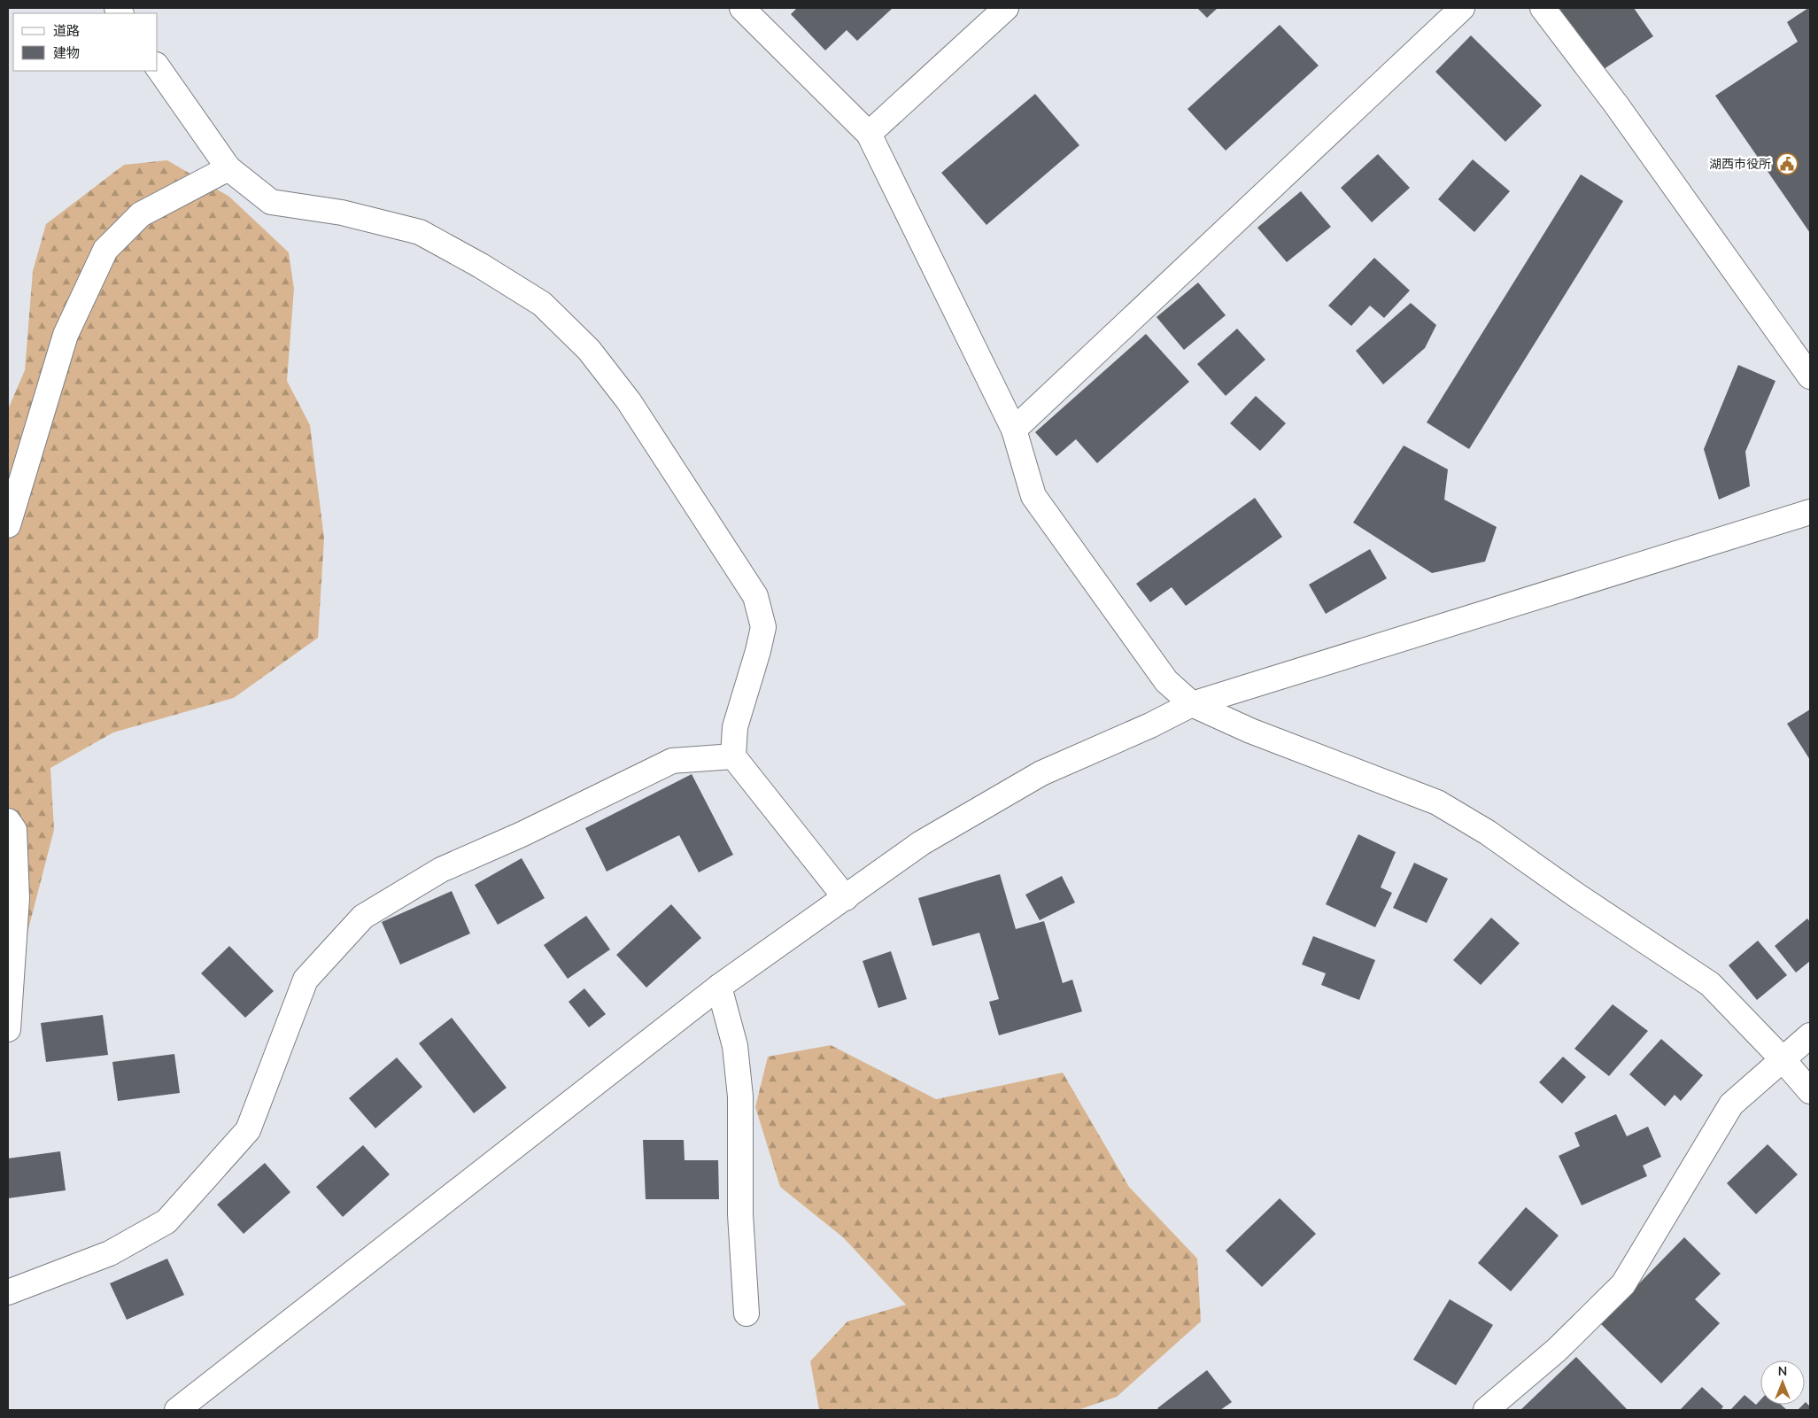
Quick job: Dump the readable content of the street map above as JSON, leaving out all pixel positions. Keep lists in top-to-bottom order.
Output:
{
  "places": {
    "public building": ["湖西市役所"]
  },
  "legend": ["道路", "建物"],
  "north": "top"
}
